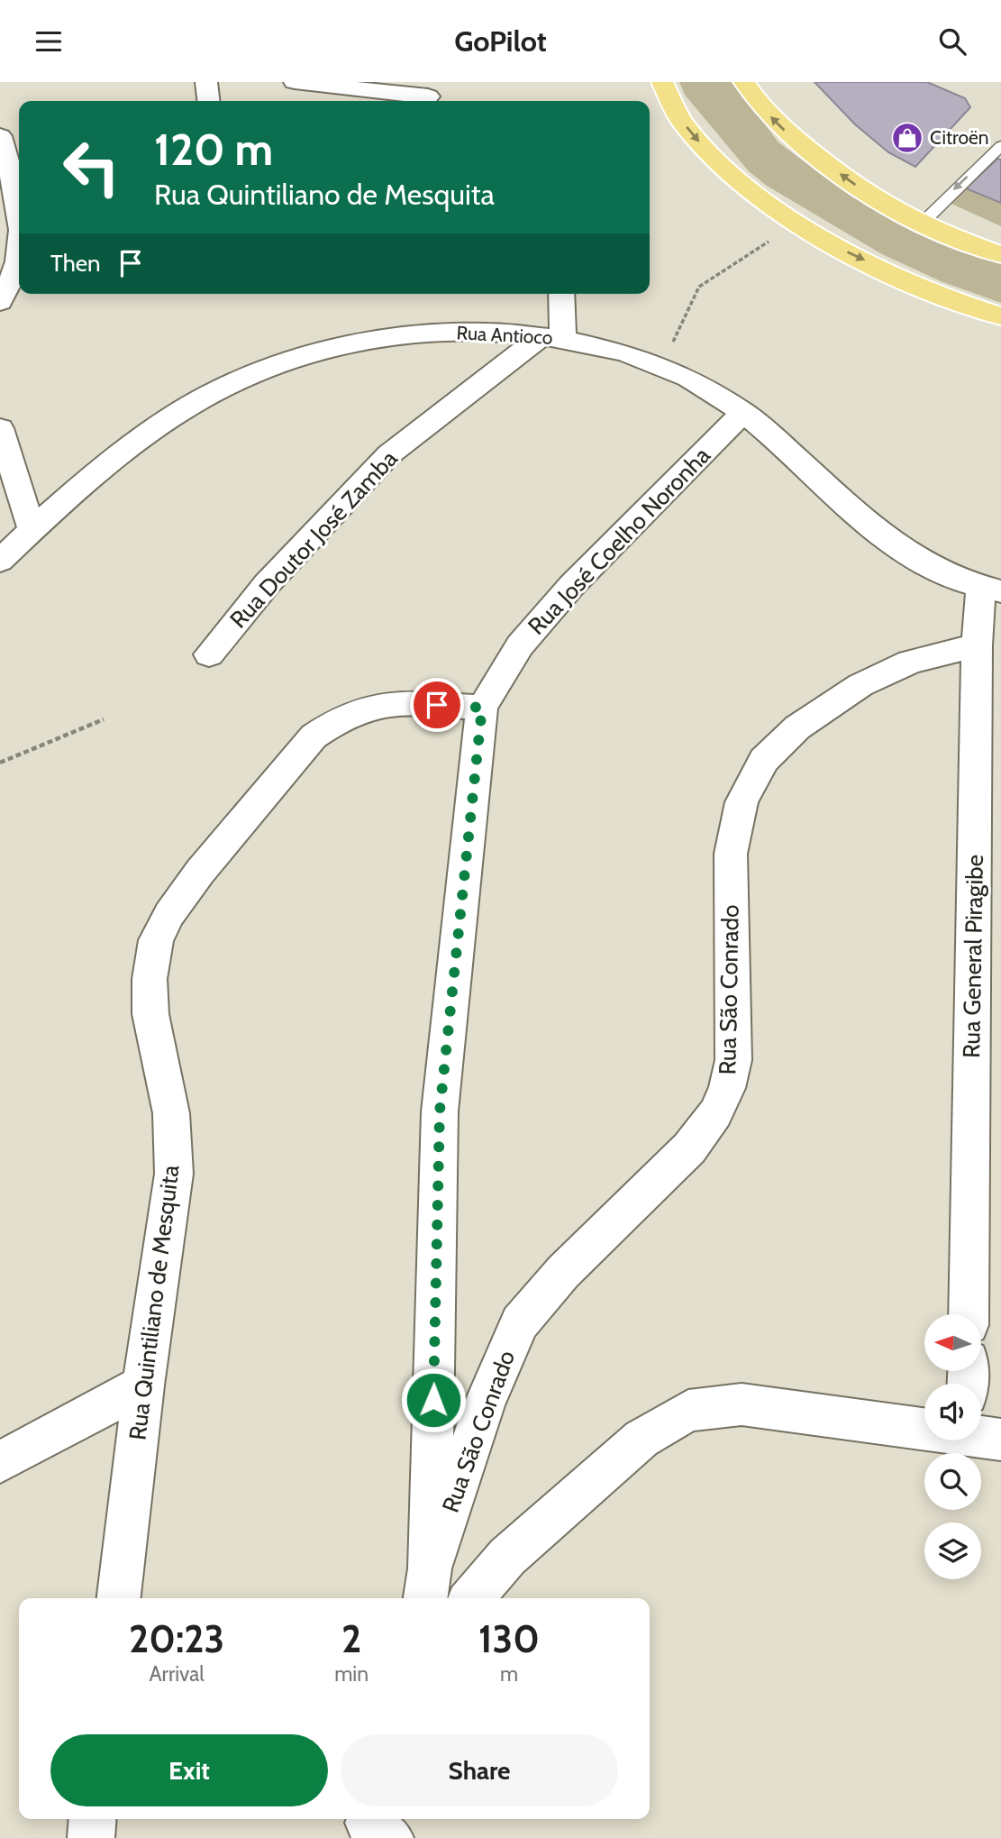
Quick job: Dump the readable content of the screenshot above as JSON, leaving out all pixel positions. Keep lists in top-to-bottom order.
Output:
{
  "streets": {
    "street": [
      "Rua Antioco",
      "Rua Doutor José Zamba",
      "Rua José Coelho Noronha",
      "Rua General Piragibe",
      "Rua São Conrado",
      "Rua Quintiliano de Mesquita"
    ]
  },
  "crossings": [
    ["Rua Antioco", "Rua Doutor José Zamba"],
    ["Rua Antioco", "Rua José Coelho Noronha"],
    ["Rua Antioco", "Rua General Piragibe"],
    ["Rua José Coelho Noronha", "Rua Quintiliano de Mesquita"],
    ["Rua General Piragibe", "Rua São Conrado"]
  ],
  "places": {
    "shop": ["Citroën"]
  },
  "north": "left",
  "page": {
    "header": "GoPilot",
    "turn": ["120 m", "Rua Quintiliano de Mesquita"],
    "then": "Then",
    "eta": [
      "20:23",
      "Arrival",
      "2",
      "min",
      "130",
      "m"
    ],
    "buttons": ["Exit", "Share"]
  }
}
